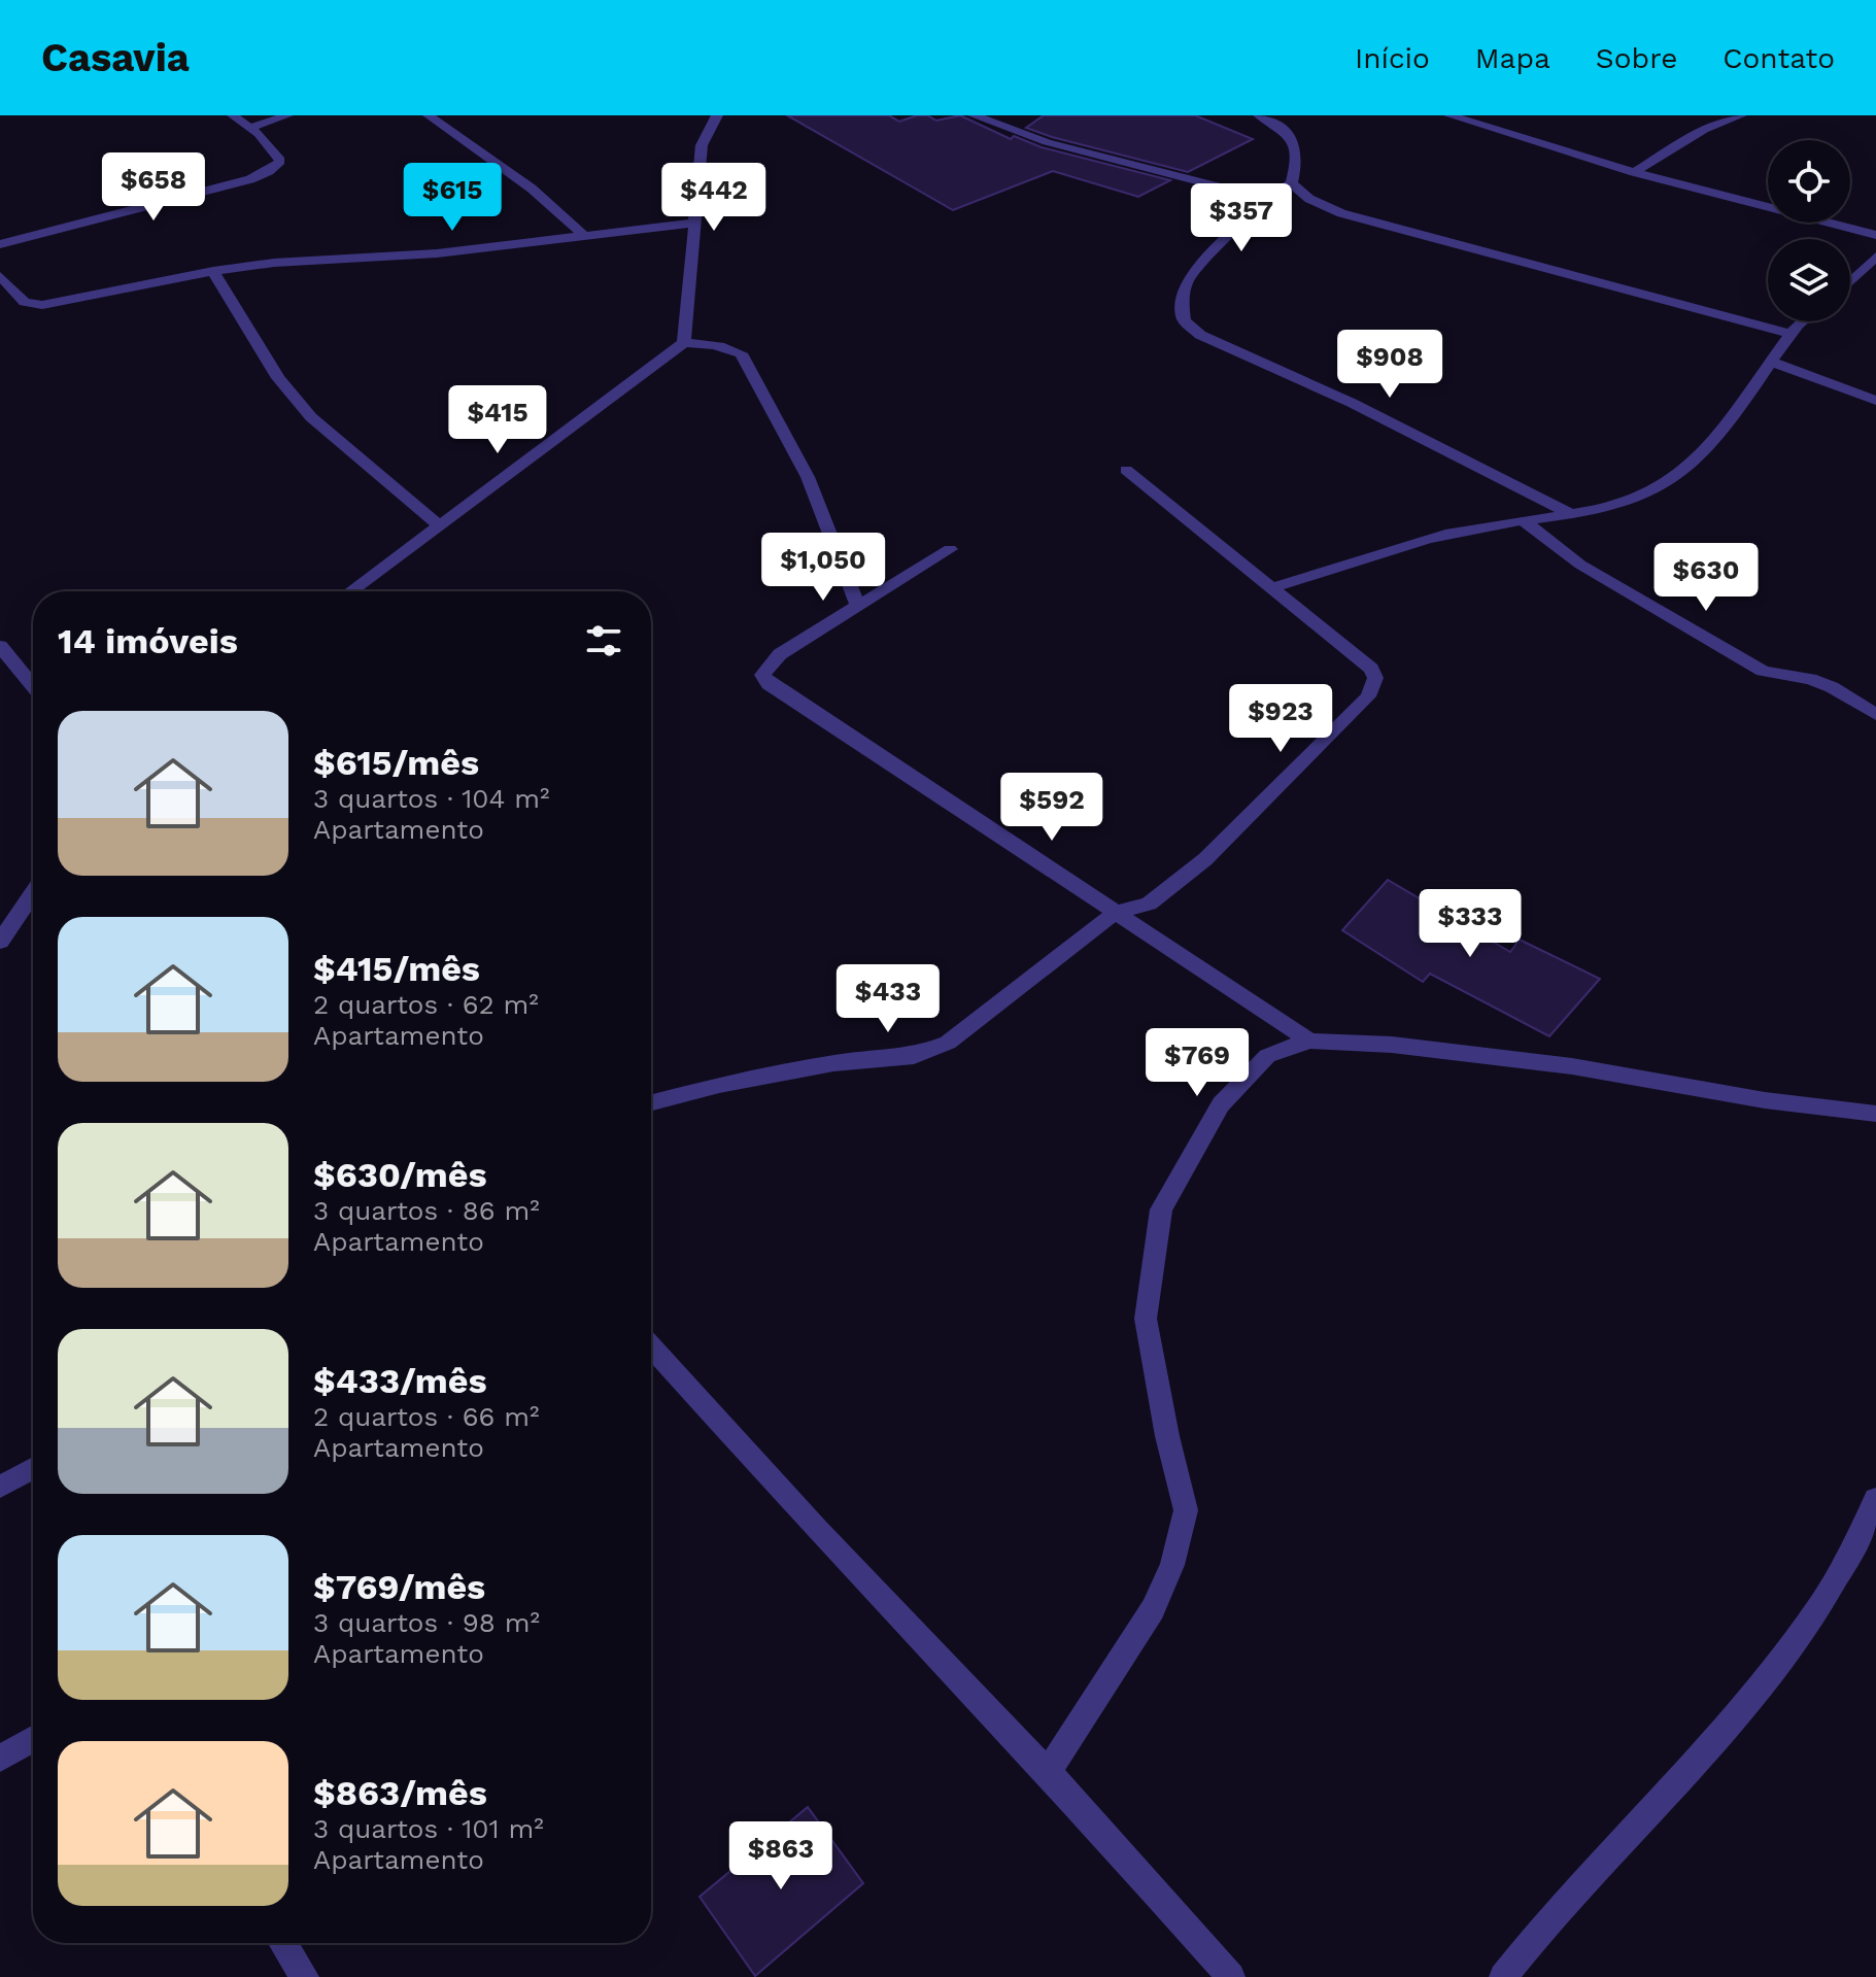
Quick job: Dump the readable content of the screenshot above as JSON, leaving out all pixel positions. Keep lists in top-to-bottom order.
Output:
{
  "page": {
    "header": "Casavia",
    "nav": [
      "Início",
      "Mapa",
      "Sobre",
      "Contato"
    ],
    "price": [
      "$658",
      "$615",
      "$442",
      "$357",
      "$908",
      "$415",
      "$1,050",
      "$630",
      "$923",
      "$592",
      "$333",
      "$433",
      "$769",
      "$863"
    ],
    "heading": "14 imóveis",
    "list": [
      {
        "name": "$615/mês",
        "note": "3 quartos · 104 m² · Apartamento"
      },
      {
        "name": "$415/mês",
        "note": "2 quartos · 62 m² · Apartamento"
      },
      {
        "name": "$630/mês",
        "note": "3 quartos · 86 m² · Apartamento"
      },
      {
        "name": "$433/mês",
        "note": "2 quartos · 66 m² · Apartamento"
      },
      {
        "name": "$769/mês",
        "note": "3 quartos · 98 m² · Apartamento"
      },
      {
        "name": "$863/mês",
        "note": "3 quartos · 101 m² · Apartamento"
      }
    ]
  }
}
